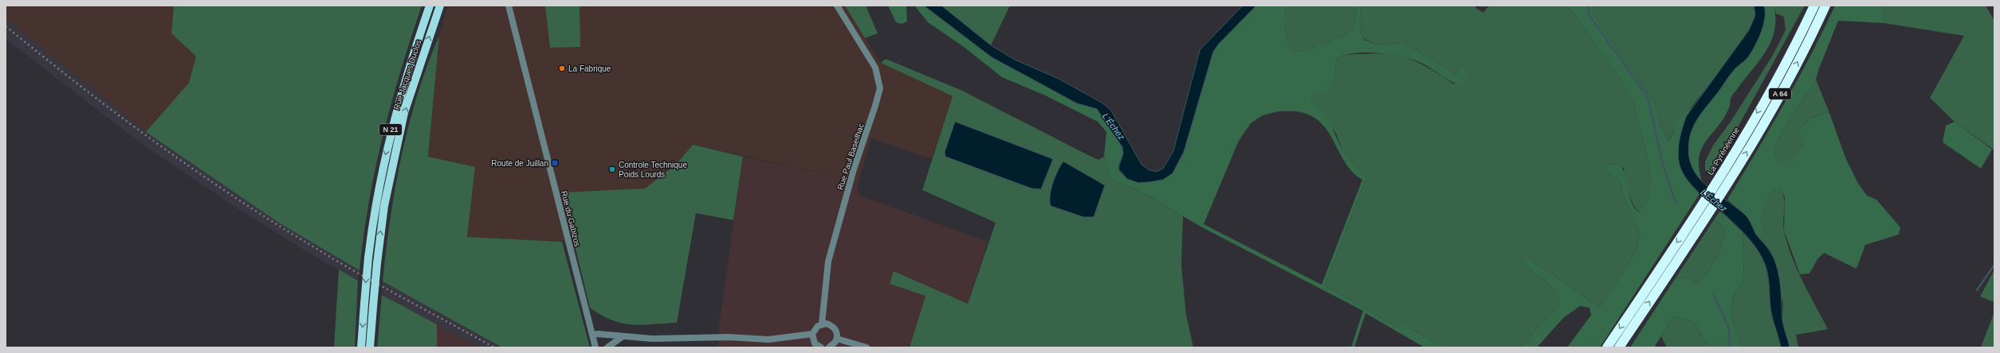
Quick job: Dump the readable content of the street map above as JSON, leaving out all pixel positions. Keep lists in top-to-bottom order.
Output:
{
  "streets": {
    "highway": ["A 64", "La Pyrénéenne"],
    "main road": ["Rue Jacques Duclos", "N 21"],
    "street": ["Rue Paul Baseilhac", "Rue du Gabizos"]
  },
  "water": ["L'Échez"],
  "places": {
    "other": ["La Fabrique", "Controle Technique Poids Lourds"],
    "transit": ["Route de Juillan"]
  }
}
